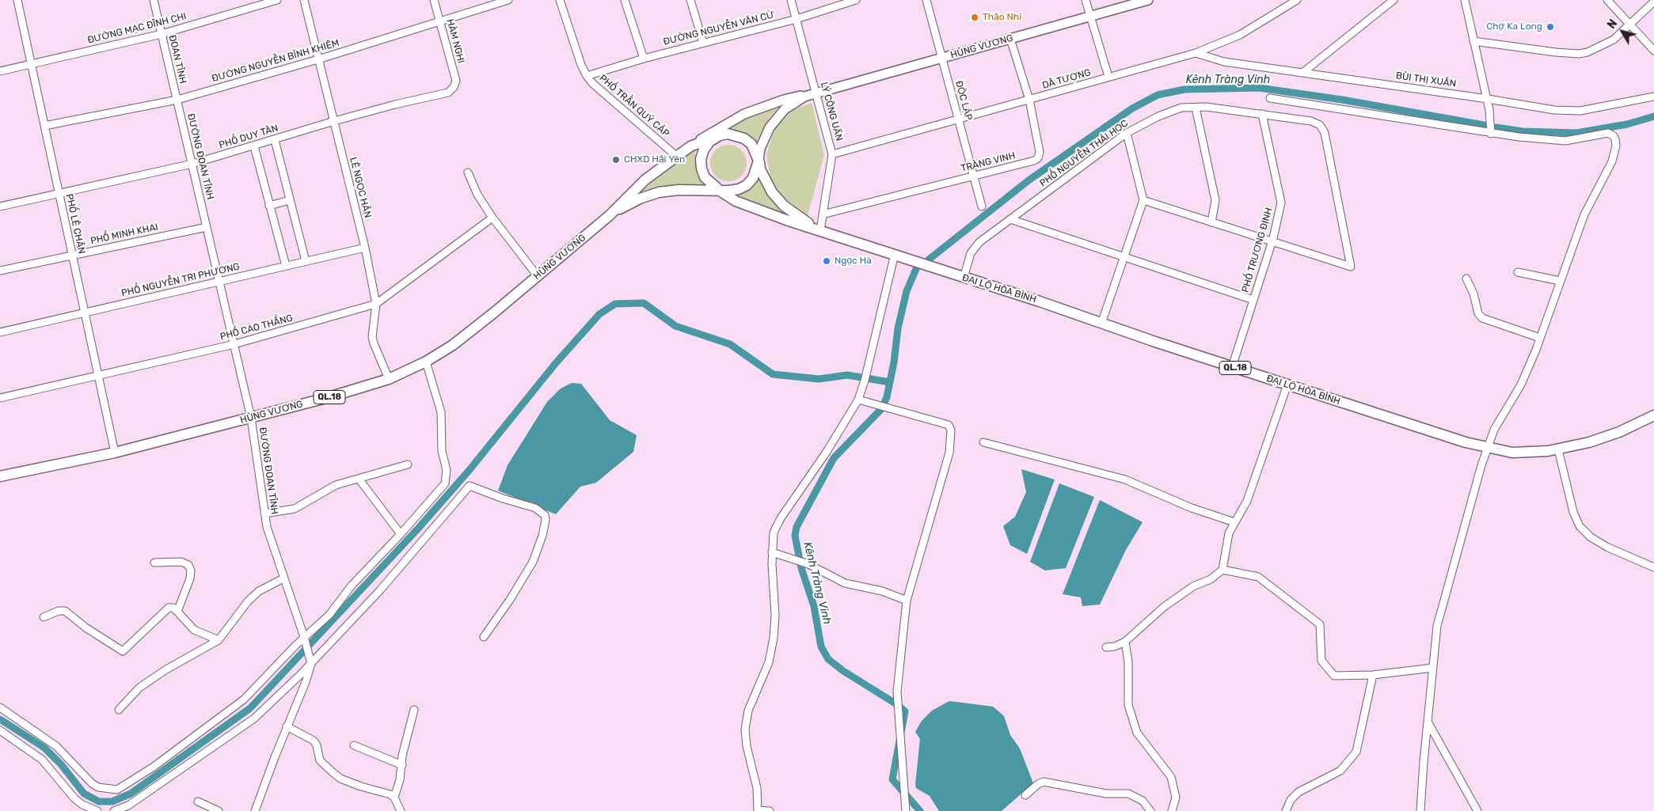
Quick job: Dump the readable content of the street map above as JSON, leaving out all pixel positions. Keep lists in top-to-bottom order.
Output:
{
  "streets": {
    "highway": ["HÙNG VƯƠNG", "ĐẠI LỘ HÒA BÌNH", "QL.18"],
    "street": [
      "ĐƯỜNG MẠC ĐĨNH CHI",
      "ĐƯỜNG NGUYỄN VĂN CỪ",
      "HÀM NGHI",
      "ĐOAN TĨNH",
      "ĐƯỜNG NGUYỄN BỈNH KHIÊM",
      "DÃ TƯỢNG",
      "BÙI THỊ XUÂN",
      "ĐỘC LẬP",
      "PHỐ TRẦN QUÝ CÁP",
      "LÝ CÔNG UẨN",
      "PHỐ DUY TÂN",
      "PHỐ NGUYỄN THÁI HỌC",
      "ĐƯỜNG ĐOAN TĨNH",
      "TRÀNG VINH",
      "LÊ NGỌC HÂN",
      "PHỐ LÊ CHÂN",
      "PHỐ MINH KHAI",
      "PHỐ TRƯƠNG ĐỊNH",
      "PHỐ NGUYỄN TRI PHƯƠNG",
      "PHỐ CAO THẮNG"
    ]
  },
  "crossings": [
    ["ĐƯỜNG MẠC ĐĨNH CHI", "ĐOAN TĨNH"],
    ["ĐƯỜNG MẠC ĐĨNH CHI", "PHỐ LÊ CHÂN"],
    ["ĐƯỜNG NGUYỄN VĂN CỪ", "PHỐ TRẦN QUÝ CÁP"],
    ["ĐƯỜNG NGUYỄN VĂN CỪ", "LÝ CÔNG UẨN"],
    ["HÀM NGHI", "ĐƯỜNG NGUYỄN BỈNH KHIÊM"],
    ["HÀM NGHI", "PHỐ DUY TÂN"],
    ["HÙNG VƯƠNG", "ĐỘC LẬP"],
    ["HÙNG VƯƠNG", "LÝ CÔNG UẨN"],
    ["HÙNG VƯƠNG", "ĐƯỜNG ĐOAN TĨNH"],
    ["HÙNG VƯƠNG", "TRÀNG VINH"],
    ["HÙNG VƯƠNG", "LÊ NGỌC HÂN"],
    ["HÙNG VƯƠNG", "PHỐ LÊ CHÂN"],
    ["ĐOAN TĨNH", "ĐƯỜNG NGUYỄN BỈNH KHIÊM"],
    ["ĐOAN TĨNH", "ĐƯỜNG ĐOAN TĨNH"],
    ["ĐƯỜNG NGUYỄN BỈNH KHIÊM", "ĐƯỜNG ĐOAN TĨNH"],
    ["ĐƯỜNG NGUYỄN BỈNH KHIÊM", "LÊ NGỌC HÂN"],
    ["ĐƯỜNG NGUYỄN BỈNH KHIÊM", "PHỐ LÊ CHÂN"],
    ["DÃ TƯỢNG", "BÙI THỊ XUÂN"],
    ["DÃ TƯỢNG", "ĐỘC LẬP"],
    ["DÃ TƯỢNG", "LÝ CÔNG UẨN"],
    ["DÃ TƯỢNG", "TRÀNG VINH"],
    ["ĐỘC LẬP", "TRÀNG VINH"],
    ["LÝ CÔNG UẨN", "TRÀNG VINH"],
    ["LÝ CÔNG UẨN", "ĐẠI LỘ HÒA BÌNH"],
    ["PHỐ DUY TÂN", "ĐƯỜNG ĐOAN TĨNH"],
    ["PHỐ DUY TÂN", "LÊ NGỌC HÂN"],
    ["PHỐ DUY TÂN", "PHỐ LÊ CHÂN"],
    ["PHỐ NGUYỄN THÁI HỌC", "PHỐ TRƯƠNG ĐỊNH"],
    ["PHỐ NGUYỄN THÁI HỌC", "ĐẠI LỘ HÒA BÌNH"],
    ["ĐƯỜNG ĐOAN TĨNH", "PHỐ MINH KHAI"],
    ["ĐƯỜNG ĐOAN TĨNH", "PHỐ NGUYỄN TRI PHƯƠNG"],
    ["ĐƯỜNG ĐOAN TĨNH", "PHỐ CAO THẮNG"],
    ["LÊ NGỌC HÂN", "PHỐ NGUYỄN TRI PHƯƠNG"],
    ["LÊ NGỌC HÂN", "PHỐ CAO THẮNG"],
    ["PHỐ LÊ CHÂN", "PHỐ MINH KHAI"],
    ["PHỐ LÊ CHÂN", "PHỐ NGUYỄN TRI PHƯƠNG"],
    ["PHỐ LÊ CHÂN", "PHỐ CAO THẮNG"],
    ["PHỐ TRƯƠNG ĐỊNH", "ĐẠI LỘ HÒA BÌNH"]
  ],
  "water": ["Kênh Tràng Vinh"],
  "places": [
    "Thảo Nhi",
    "Chợ Ka Long",
    "CHXD Hải Yên",
    "Ngọc Hà"
  ],
  "north": "top left"
}
